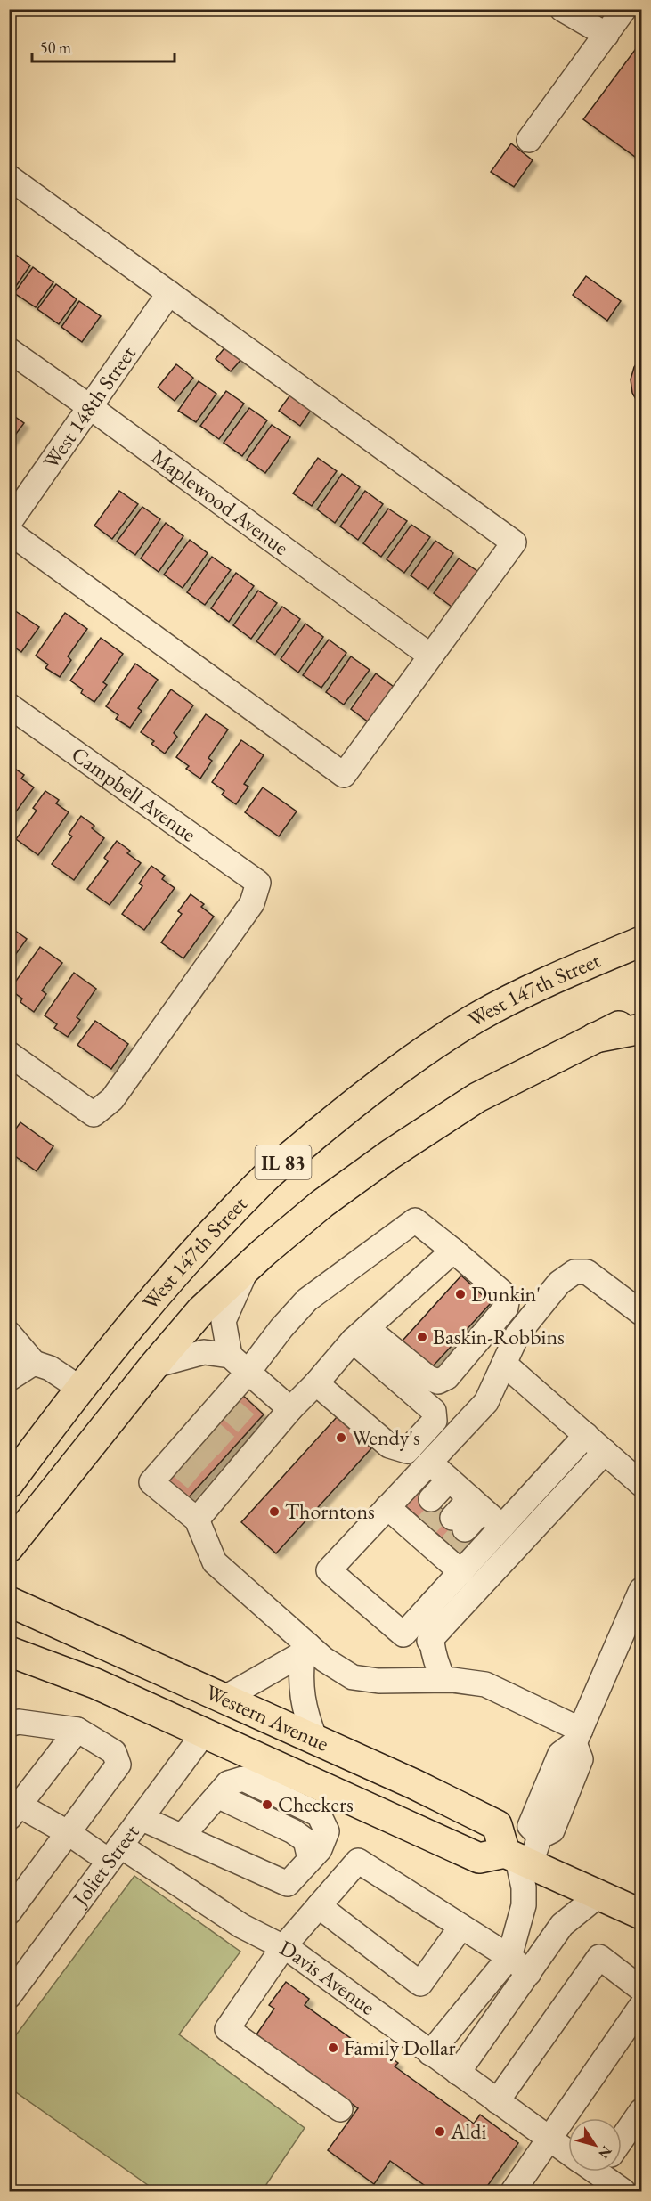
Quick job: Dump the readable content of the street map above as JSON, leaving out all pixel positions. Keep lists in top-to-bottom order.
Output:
{
  "streets": {
    "main road": ["West 147th Street", "IL 83", "Western Avenue"],
    "street": [
      "West 148th Street",
      "Maplewood Avenue",
      "Campbell Avenue",
      "Joliet Street",
      "Davis Avenue"
    ]
  },
  "crossings": [
    ["West 148th Street", "Maplewood Avenue"],
    ["Western Avenue", "Joliet Street"],
    ["Joliet Street", "Davis Avenue"]
  ],
  "places": [
    "Dunkin'",
    "Baskin-Robbins",
    "Wendy's",
    "Thorntons",
    "Checkers",
    "Family Dollar",
    "Aldi"
  ],
  "scale_bar": "50 m",
  "north": "bottom right"
}
